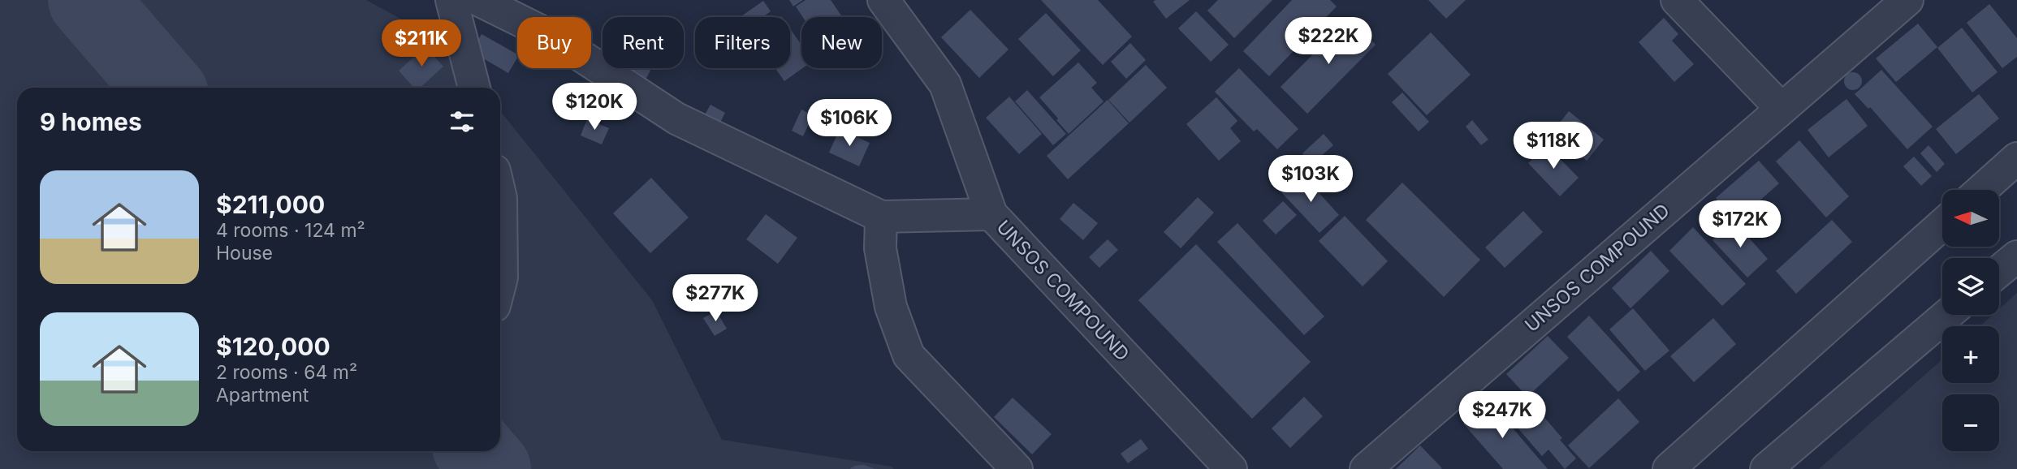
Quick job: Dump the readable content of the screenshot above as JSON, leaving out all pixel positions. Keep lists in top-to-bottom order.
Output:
{
  "streets": {
    "lane": ["UNSOS COMPOUND"]
  },
  "north": "left",
  "page": {
    "price": [
      "$222K",
      "$211K",
      "$120K",
      "$106K",
      "$118K",
      "$103K",
      "$172K",
      "$277K",
      "$247K"
    ],
    "chip": [
      "Buy",
      "Rent",
      "Filters",
      "New"
    ],
    "heading": "9 homes",
    "list": [
      {
        "name": "$211,000",
        "note": "4 rooms · 124 m² · House"
      },
      {
        "name": "$120,000",
        "note": "2 rooms · 64 m² · Apartment"
      }
    ],
    "map_buttons": ["+", "−"]
  }
}
